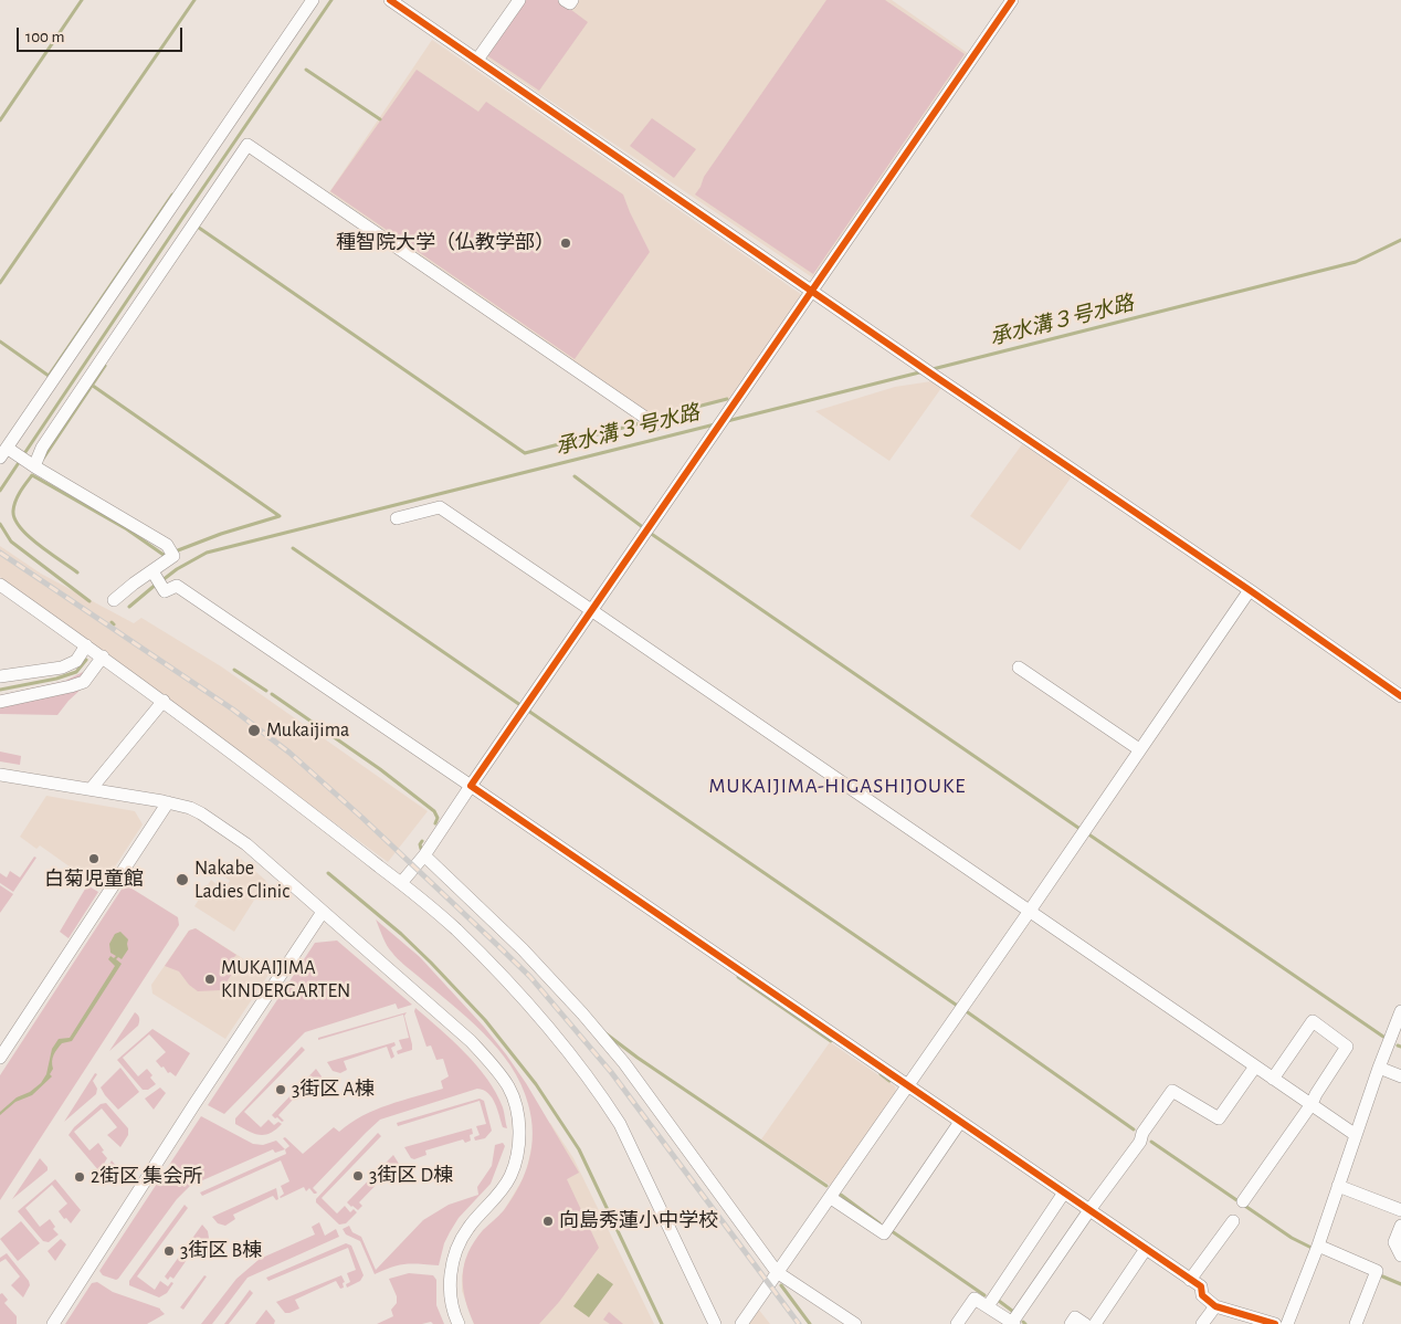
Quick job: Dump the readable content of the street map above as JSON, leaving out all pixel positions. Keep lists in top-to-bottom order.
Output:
{
  "districts": ["MUKAIJIMA-HIGASHIJOUKE"],
  "water": ["承水溝３号水路"],
  "places": [
    "種智院大学（仏教学部）",
    "Mukaijima",
    "白菊児童館",
    "Nakabe Ladies Clinic",
    "MUKAIJIMA KINDERGARTEN",
    "3街区 A棟",
    "3街区 D棟",
    "2街区 集会所",
    "向島秀蓮小中学校",
    "3街区 B棟"
  ],
  "scale_bar": "100 m"
}
